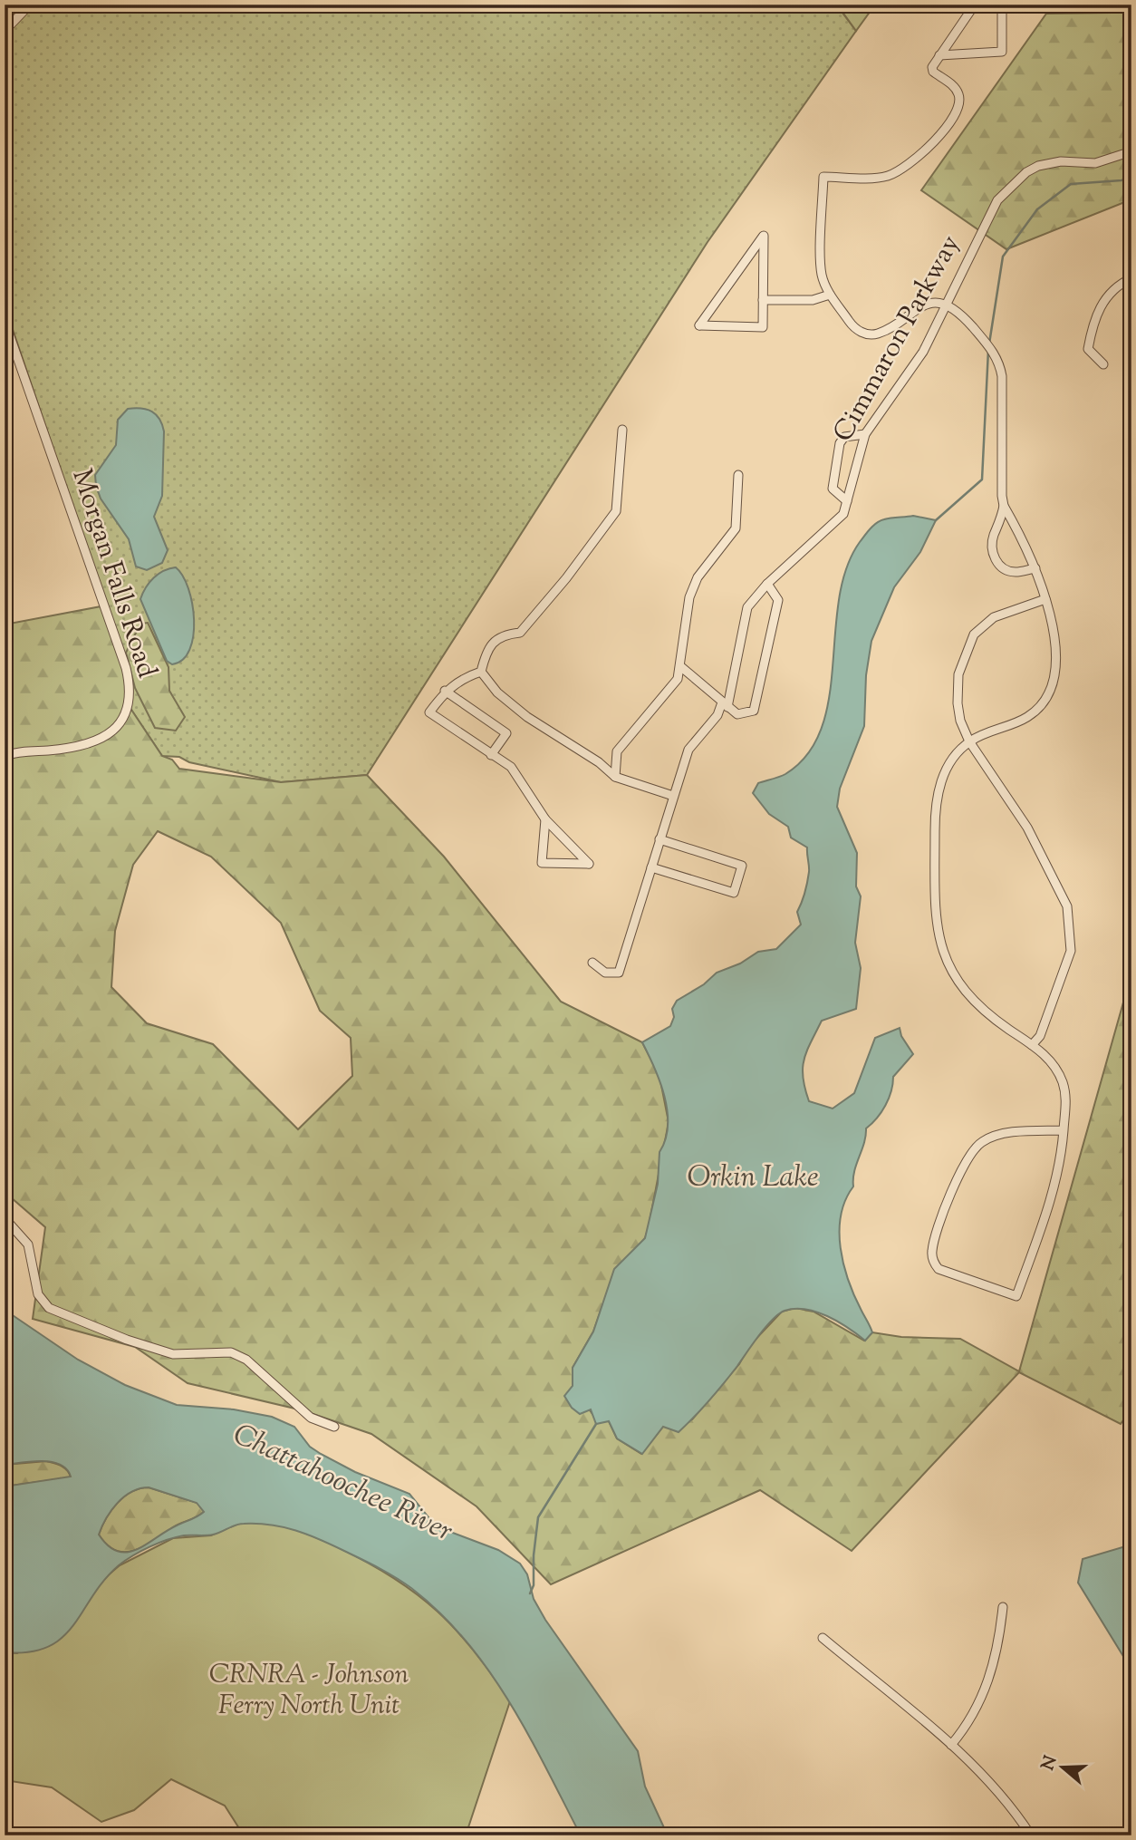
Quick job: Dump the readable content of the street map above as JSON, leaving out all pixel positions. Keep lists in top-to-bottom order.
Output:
{
  "streets": {
    "street": ["Cimmaron Parkway", "Morgan Falls Road"]
  },
  "water": ["Orkin Lake", "Chattahoochee River"],
  "parks": ["CRNRA - Johnson Ferry North Unit"],
  "north": "left"
}
